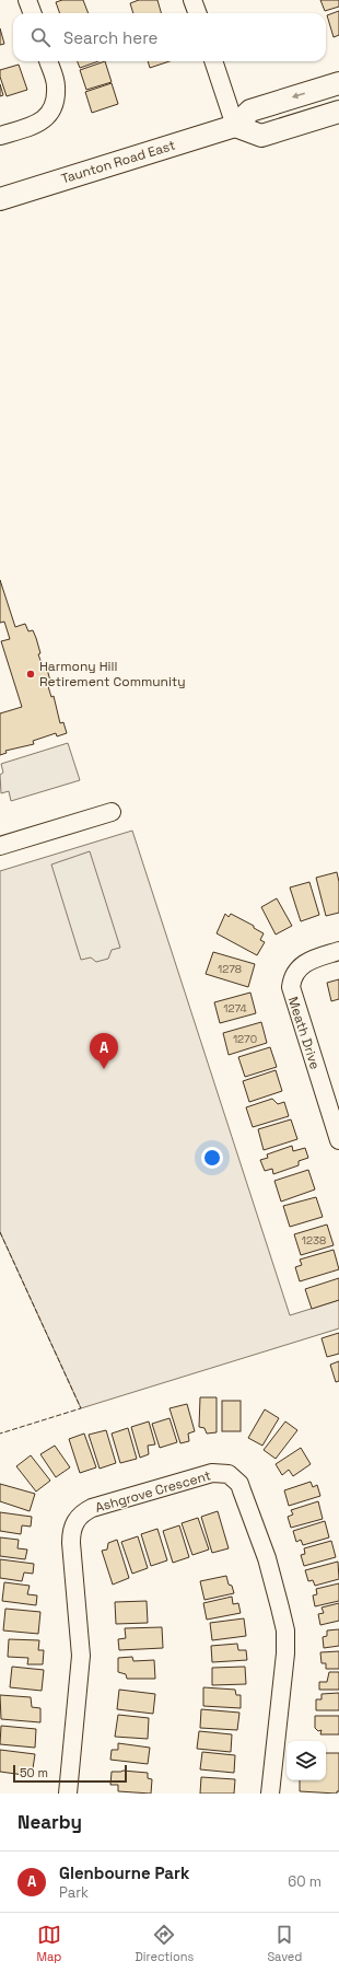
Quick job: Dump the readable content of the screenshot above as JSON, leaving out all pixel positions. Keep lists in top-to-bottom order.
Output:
{
  "streets": {
    "main road": ["Taunton Road East"],
    "street": ["Meath Drive", "Ashgrove Crescent"]
  },
  "places": ["Harmony Hill Retirement Community"],
  "house_numbers": [
    "1278",
    "1274",
    "1270",
    "1238"
  ],
  "scale_bar": "50 m",
  "page": {
    "search": "Search here",
    "pins": "A",
    "scale": "50 m",
    "heading": "Nearby",
    "list": [
      {
        "mark": "A",
        "name": "Glenbourne Park",
        "note": "Park",
        "value": "60 m"
      }
    ],
    "nav": ["Map", "Directions", "Saved"]
  }
}
